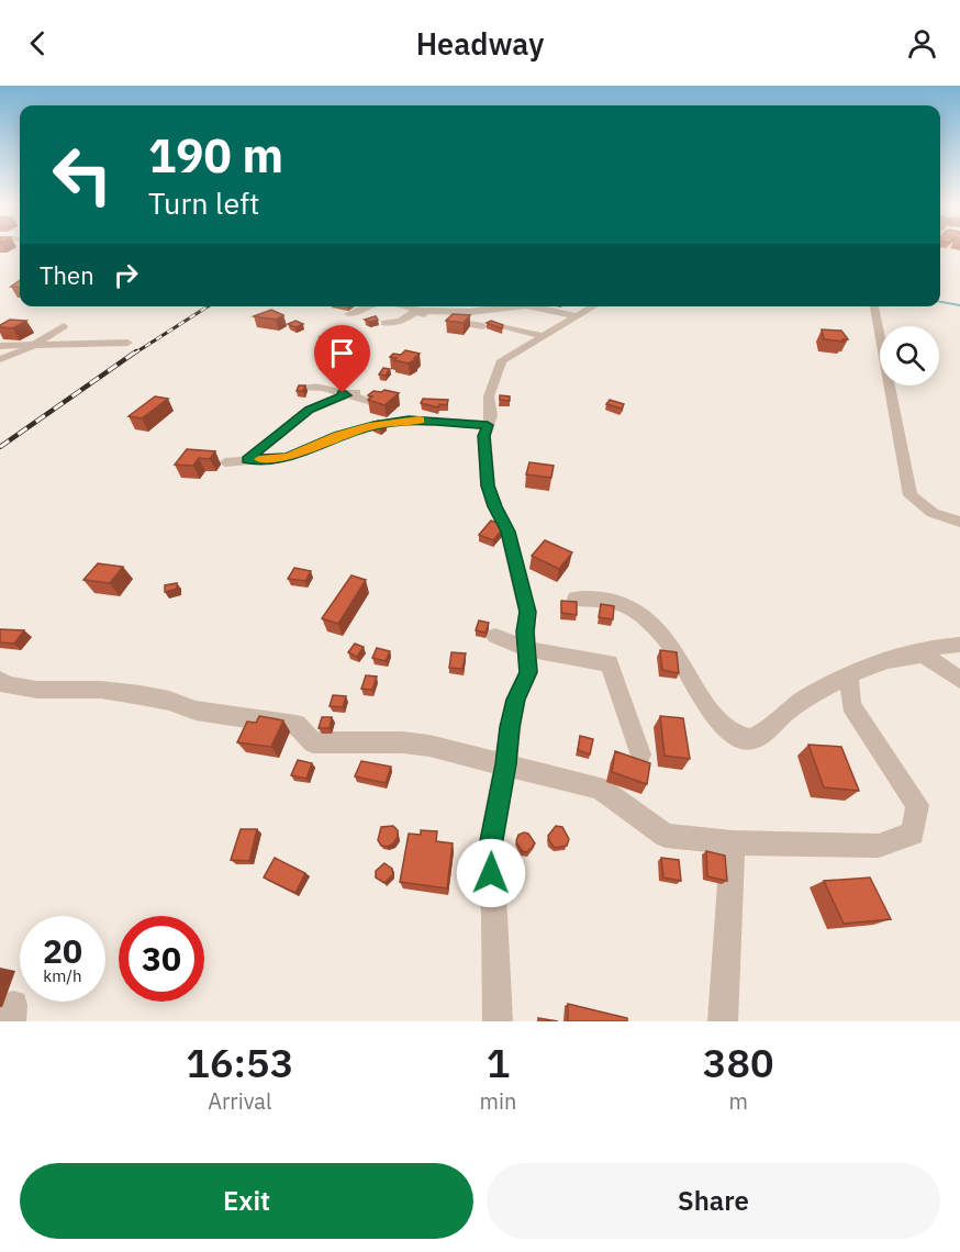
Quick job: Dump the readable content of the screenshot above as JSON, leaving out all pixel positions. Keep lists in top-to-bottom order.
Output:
{
  "page": {
    "header": "Headway",
    "turn": ["190 m", "Turn left"],
    "then": "Then",
    "speed": "20 km/h",
    "limit": "30",
    "eta": [
      "16:53",
      "Arrival",
      "1",
      "min",
      "380",
      "m"
    ],
    "buttons": ["Exit", "Share"]
  }
}
